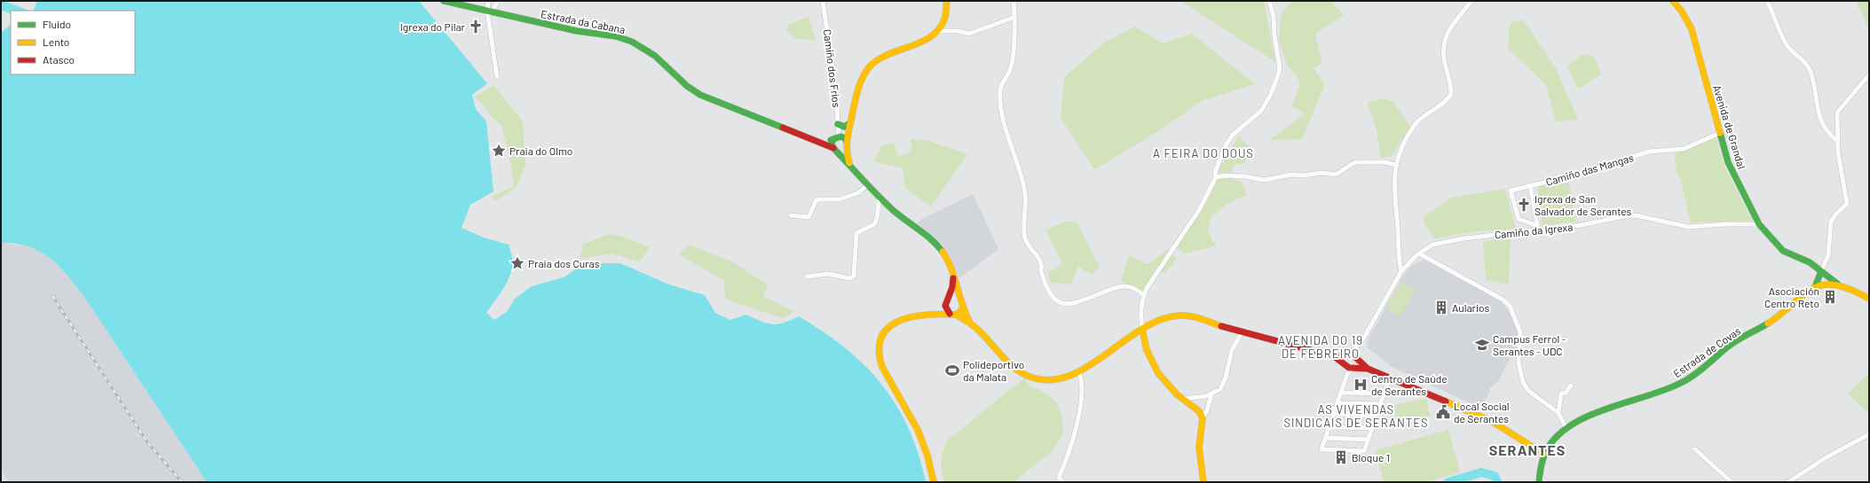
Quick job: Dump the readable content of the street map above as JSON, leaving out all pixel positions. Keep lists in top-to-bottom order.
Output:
{
  "streets": {
    "main road": ["Estrada da Cabana", "Avenida de Grandal", "Estrada de Covas"],
    "street": ["Camiño dos Fríos", "Camiño das Mangas", "Camiño da Igrexa"]
  },
  "crossings": [
    ["Estrada da Cabana", "Camiño dos Fríos"],
    ["Avenida de Grandal", "Camiño das Mangas"],
    ["Avenida de Grandal", "Camiño da Igrexa"],
    ["Avenida de Grandal", "Estrada de Covas"],
    ["Camiño das Mangas", "Camiño da Igrexa"]
  ],
  "districts": [
    "A FEIRA DO DOUS",
    "AVENIDA DO 19 DE FEBREIRO",
    "AS VIVENDAS SINDICAIS DE SERANTES",
    "SERANTES"
  ],
  "places": {
    "church": ["Igrexa do Pilar", "Igrexa de San Salvador de Serantes"],
    "place": ["Praia do Olmo", "Praia dos Curas"],
    "building": ["Asociación Centro Reto", "Aularios", "Bloque 1"],
    "school or university": ["Campus Ferrol - Serantes - UDC"],
    "sports": ["Polideportivo da Malata"],
    "hospital": ["Centro de Saúde de Serantes"],
    "public building": ["Local Social de Serantes"]
  },
  "legend": ["Fluido", "Lento", "Atasco"]
}
